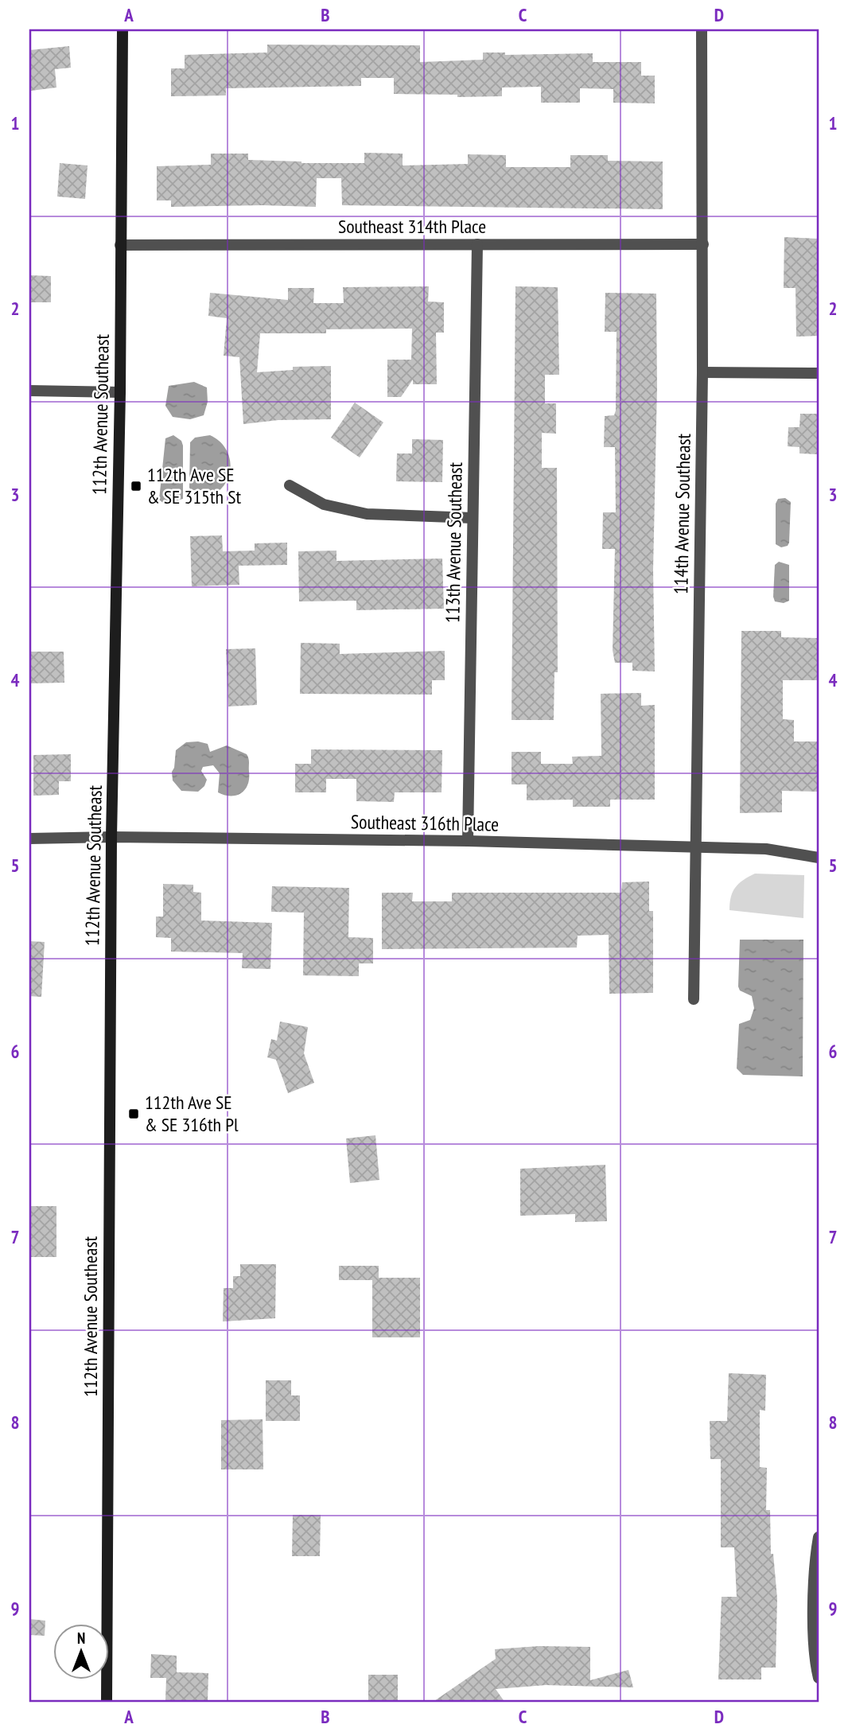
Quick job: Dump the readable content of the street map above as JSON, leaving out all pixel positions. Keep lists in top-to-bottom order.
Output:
{
  "streets": {
    "street": [
      "Southeast 314th Place",
      "112th Avenue Southeast",
      "114th Avenue Southeast",
      "113th Avenue Southeast",
      "Southeast 316th Place"
    ]
  },
  "crossings": [
    ["Southeast 314th Place", "112th Avenue Southeast"],
    ["Southeast 314th Place", "114th Avenue Southeast"],
    ["Southeast 314th Place", "113th Avenue Southeast"],
    ["112th Avenue Southeast", "Southeast 316th Place"],
    ["114th Avenue Southeast", "Southeast 316th Place"],
    ["113th Avenue Southeast", "Southeast 316th Place"]
  ],
  "places": {
    "transit": ["112th Ave SE & SE 315th St", "112th Ave SE & SE 316th Pl"]
  },
  "north": "top",
  "grid": {
    "columns": [
      "A",
      "B",
      "C",
      "D"
    ],
    "rows": [
      "1",
      "2",
      "3",
      "4",
      "5",
      "6",
      "7",
      "8",
      "9"
    ]
  }
}
